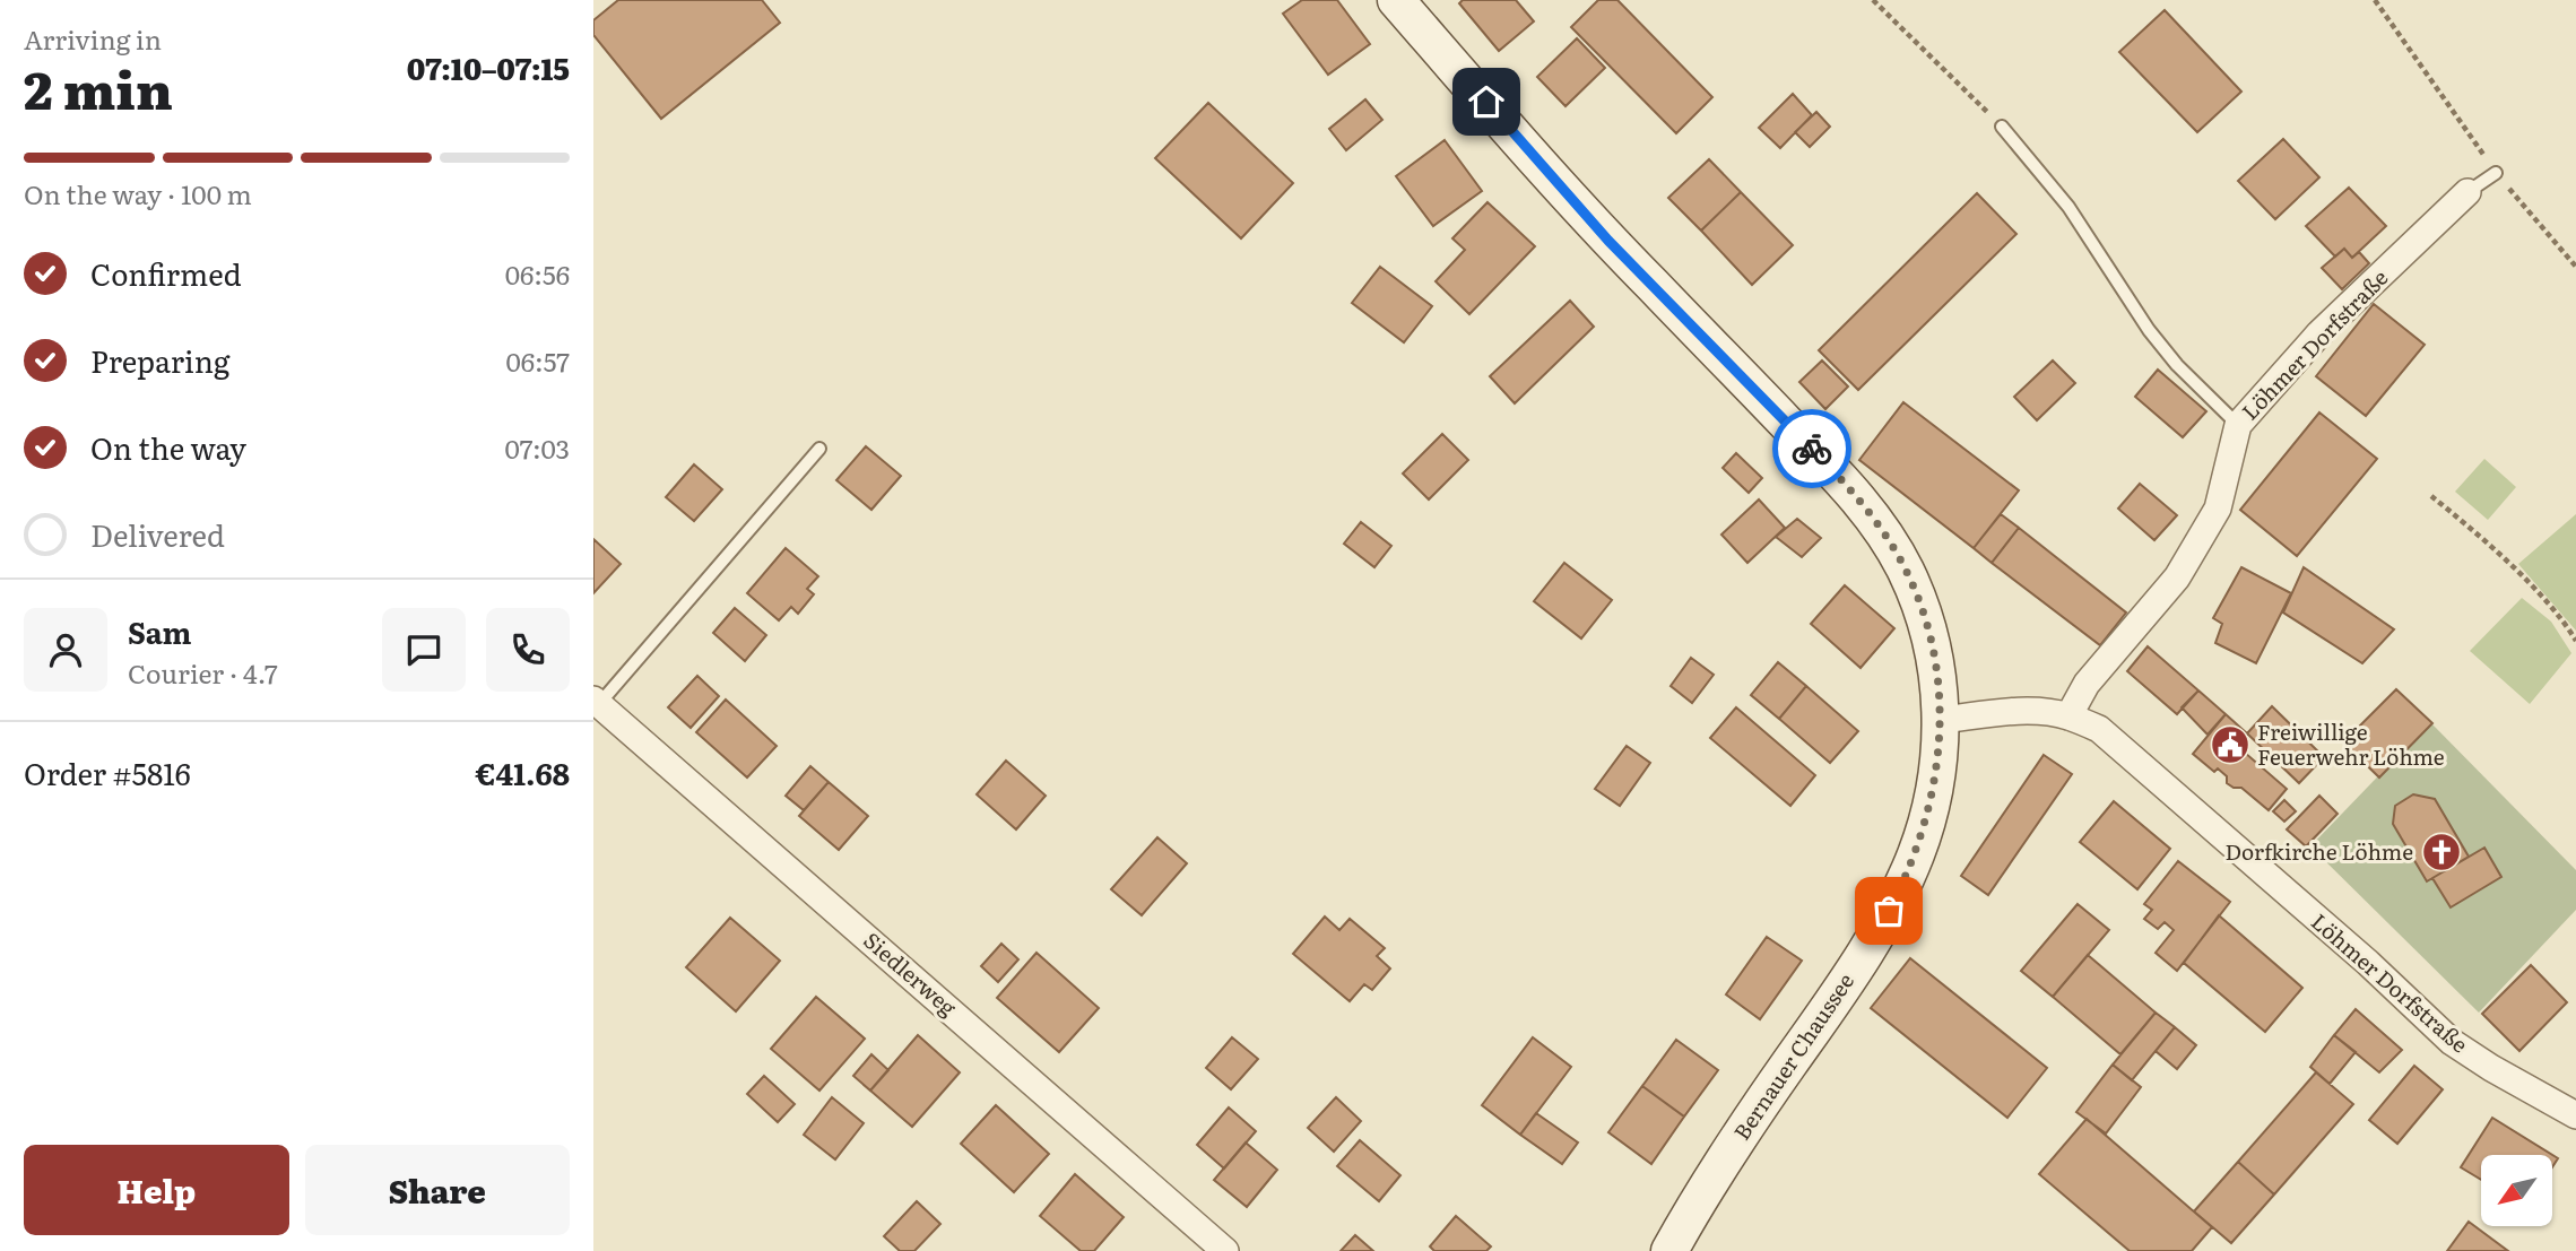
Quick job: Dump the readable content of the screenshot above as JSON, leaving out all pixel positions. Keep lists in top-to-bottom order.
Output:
{
  "streets": {
    "main road": ["Bernauer Chaussee"],
    "street": ["Löhmer Dorfstraße", "Siedlerweg"]
  },
  "crossings": [
    ["Löhmer Dorfstraße", "Bernauer Chaussee"]
  ],
  "places": {
    "public building": ["Freiwillige Feuerwehr Löhme"],
    "church": ["Dorfkirche Löhme"]
  },
  "north": "bottom left",
  "page": {
    "heading": ["2 min", "Arriving in", "07:10–07:15"],
    "panel": [
      "Sam",
      "Courier · 4.7",
      "Order #5816",
      "€41.68"
    ],
    "bar": "On the way · 100 m",
    "list": [
      ["Confirmed", "06:56"],
      ["Preparing", "06:57"],
      ["On the way", "07:03"],
      "Delivered"
    ],
    "buttons": ["Help", "Share"]
  }
}
